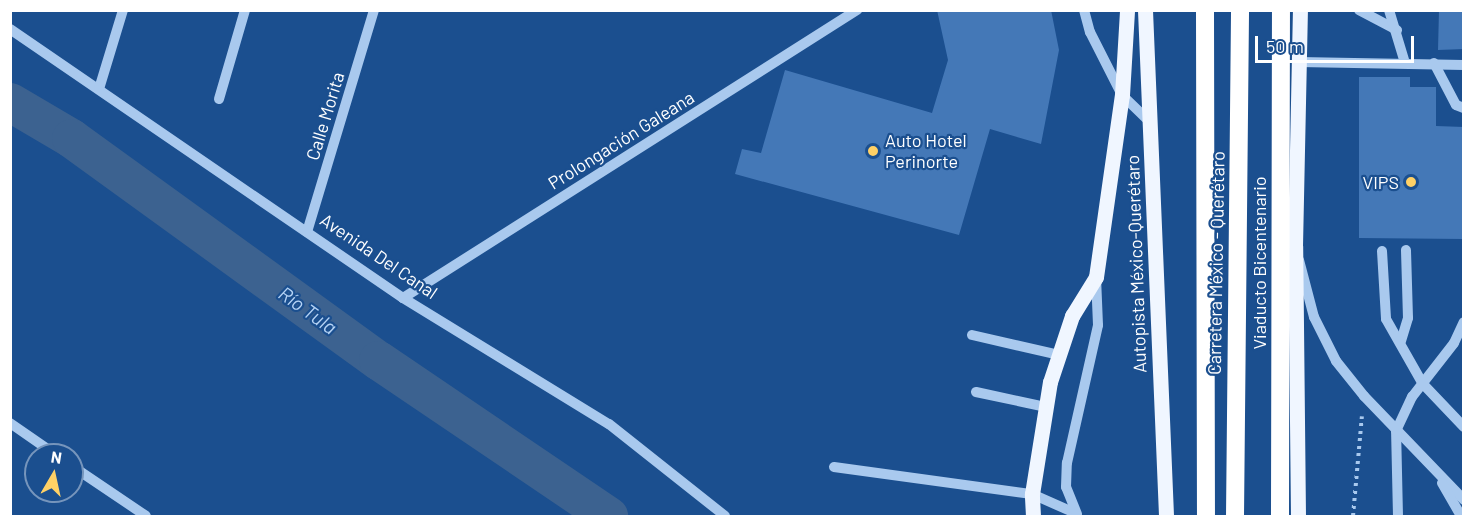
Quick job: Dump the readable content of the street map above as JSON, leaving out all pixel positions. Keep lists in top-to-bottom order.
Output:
{
  "streets": {
    "highway": ["Carretera México - Querétaro", "Viaducto Bicentenario"],
    "main road": ["Autopista México-Querétaro"],
    "street": ["Calle Morita", "Prolongación Galeana", "Avenida Del Canal"]
  },
  "crossings": [
    ["Calle Morita", "Avenida Del Canal"],
    ["Prolongación Galeana", "Avenida Del Canal"]
  ],
  "water": ["Río Tula"],
  "places": ["Auto Hotel Perinorte", "VIPS"],
  "scale_bar": "50 m",
  "north": "top"
}
